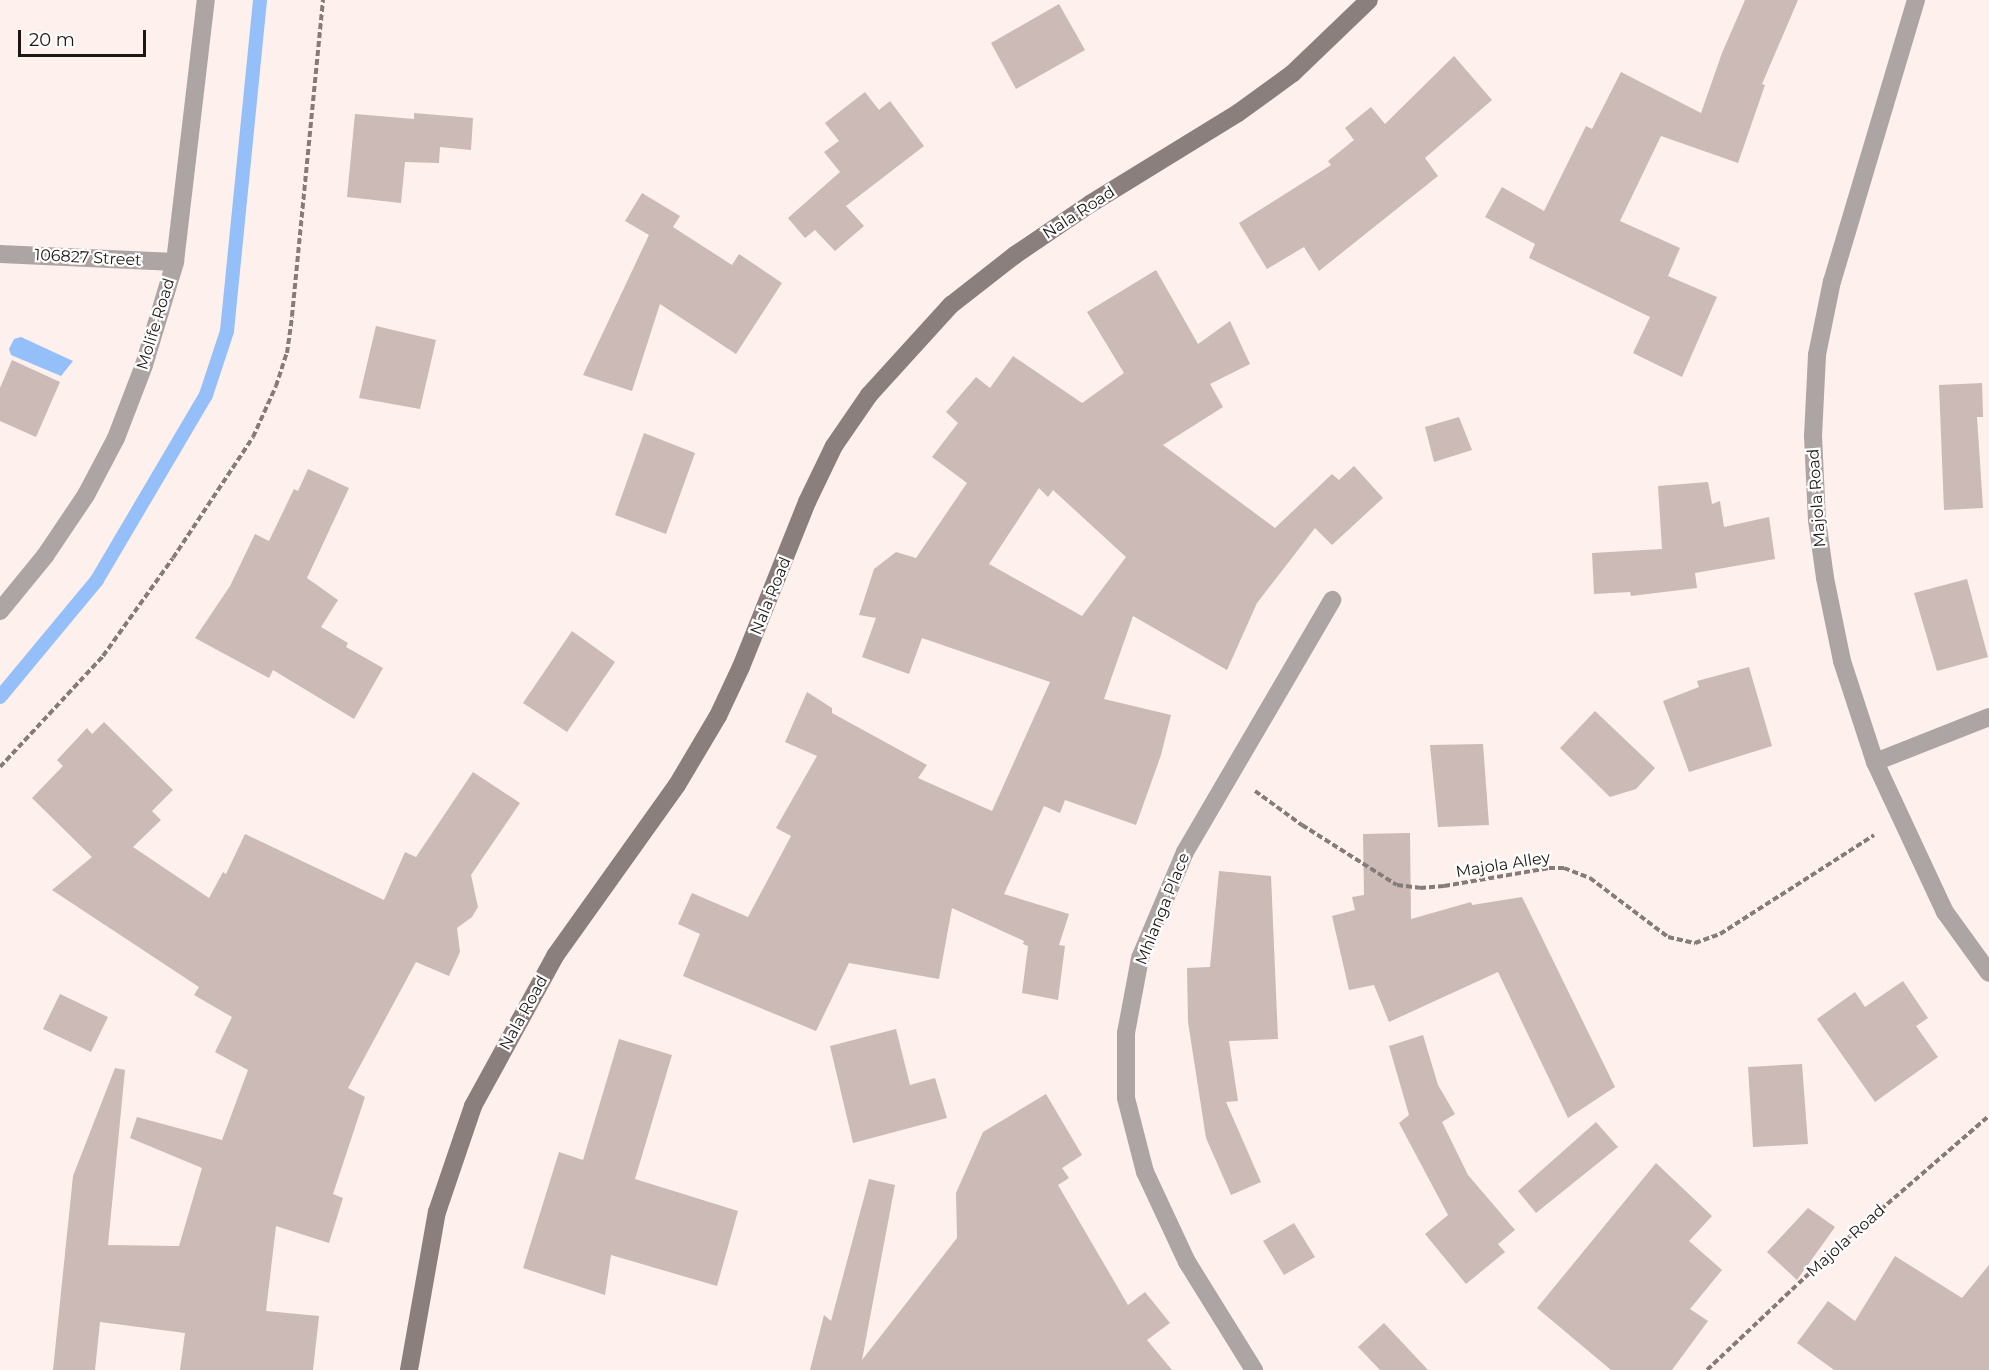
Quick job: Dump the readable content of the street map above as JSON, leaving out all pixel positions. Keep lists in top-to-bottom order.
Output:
{
  "streets": {
    "street": [
      "Nala Road",
      "106827 Street",
      "Molife Road",
      "Majola Road",
      "Mhlanga Place"
    ],
    "path": ["Majola Alley"]
  },
  "crossings": [
    ["106827 Street", "Molife Road"],
    ["Majola Road", "Majola Alley"],
    ["Majola Alley", "Mhlanga Place"]
  ],
  "scale_bar": "20 m"
}
